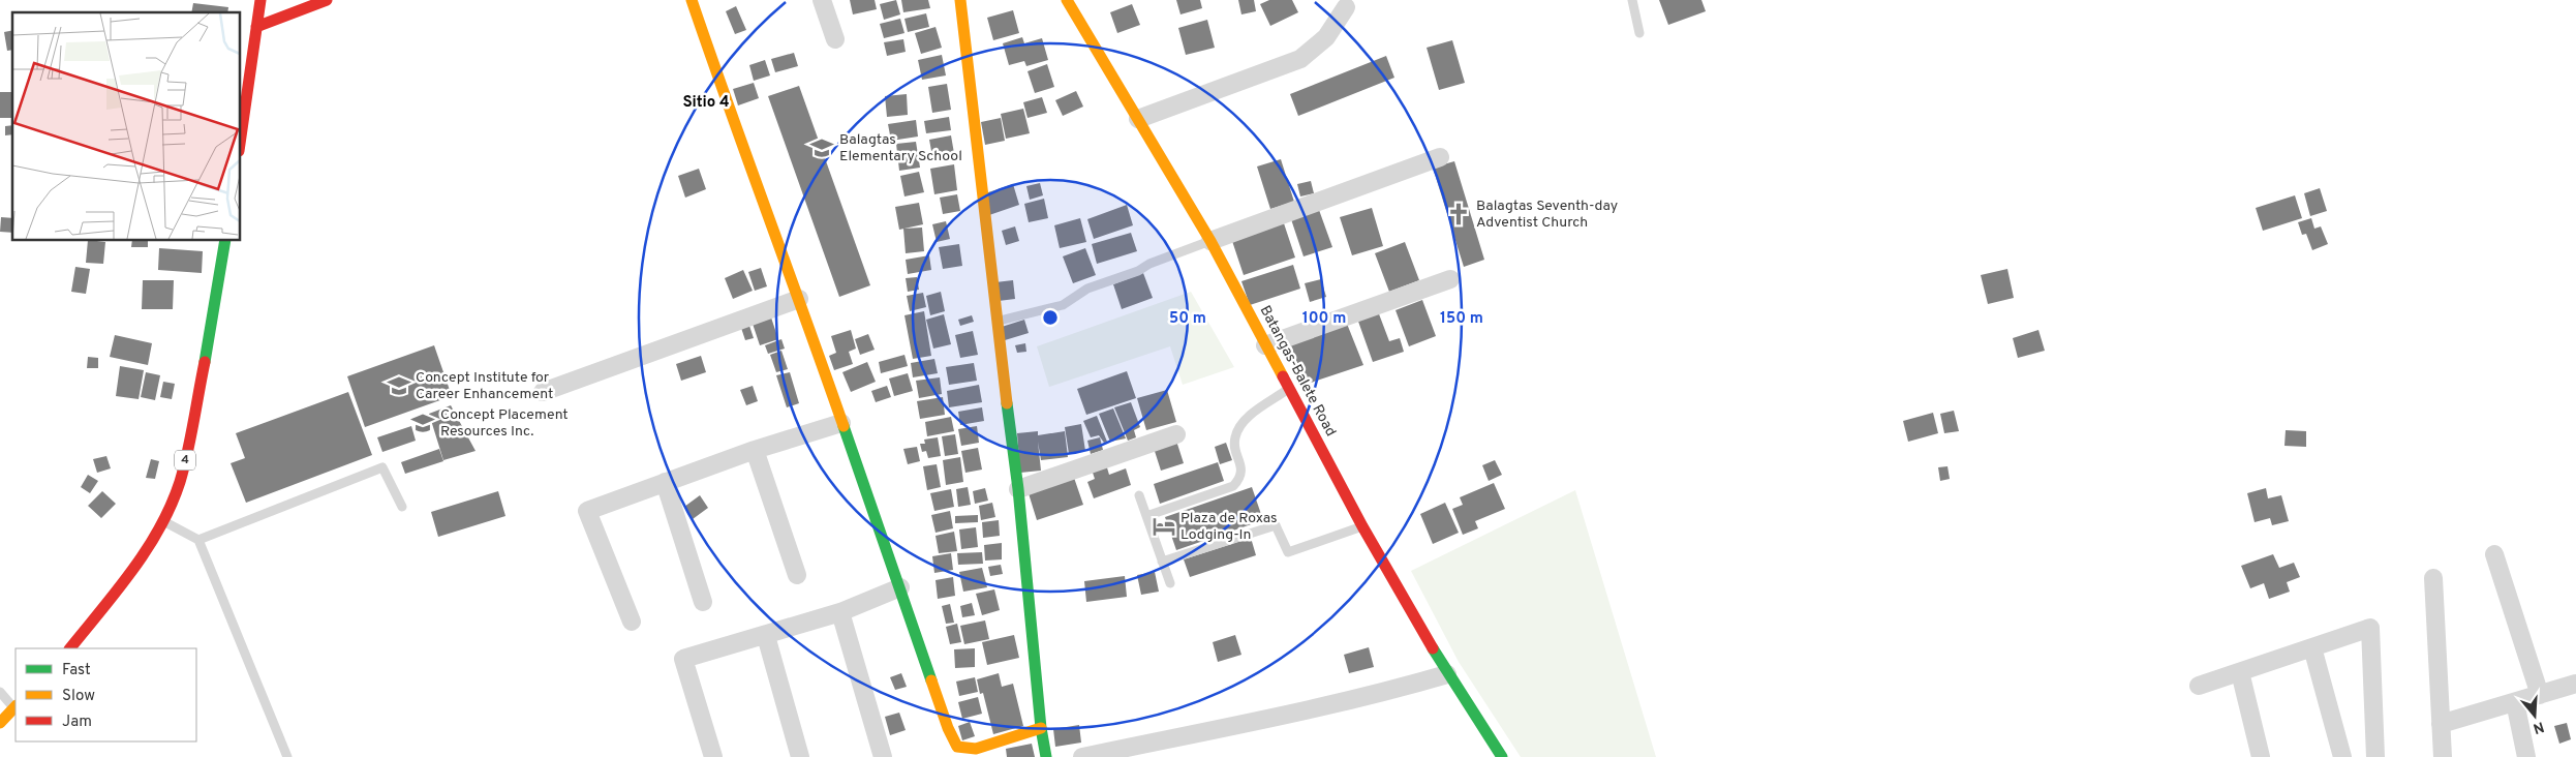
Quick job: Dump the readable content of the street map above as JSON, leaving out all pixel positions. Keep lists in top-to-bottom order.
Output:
{
  "streets": {
    "main road": ["Batangas-Balete Road", "4"]
  },
  "districts": ["Sitio 4"],
  "places": {
    "school or university": ["Balagtas Elementary School", "Concept Institute for Career Enhancement", "Concept Placement Resources Inc."],
    "church": ["Balagtas Seventh-day Adventist Church"],
    "hotel": ["Plaza de Roxas Lodging-In"]
  },
  "legend": ["Fast", "Slow", "Jam"],
  "north": "bottom",
  "rings": ["50 m", "100 m", "150 m"]
}
